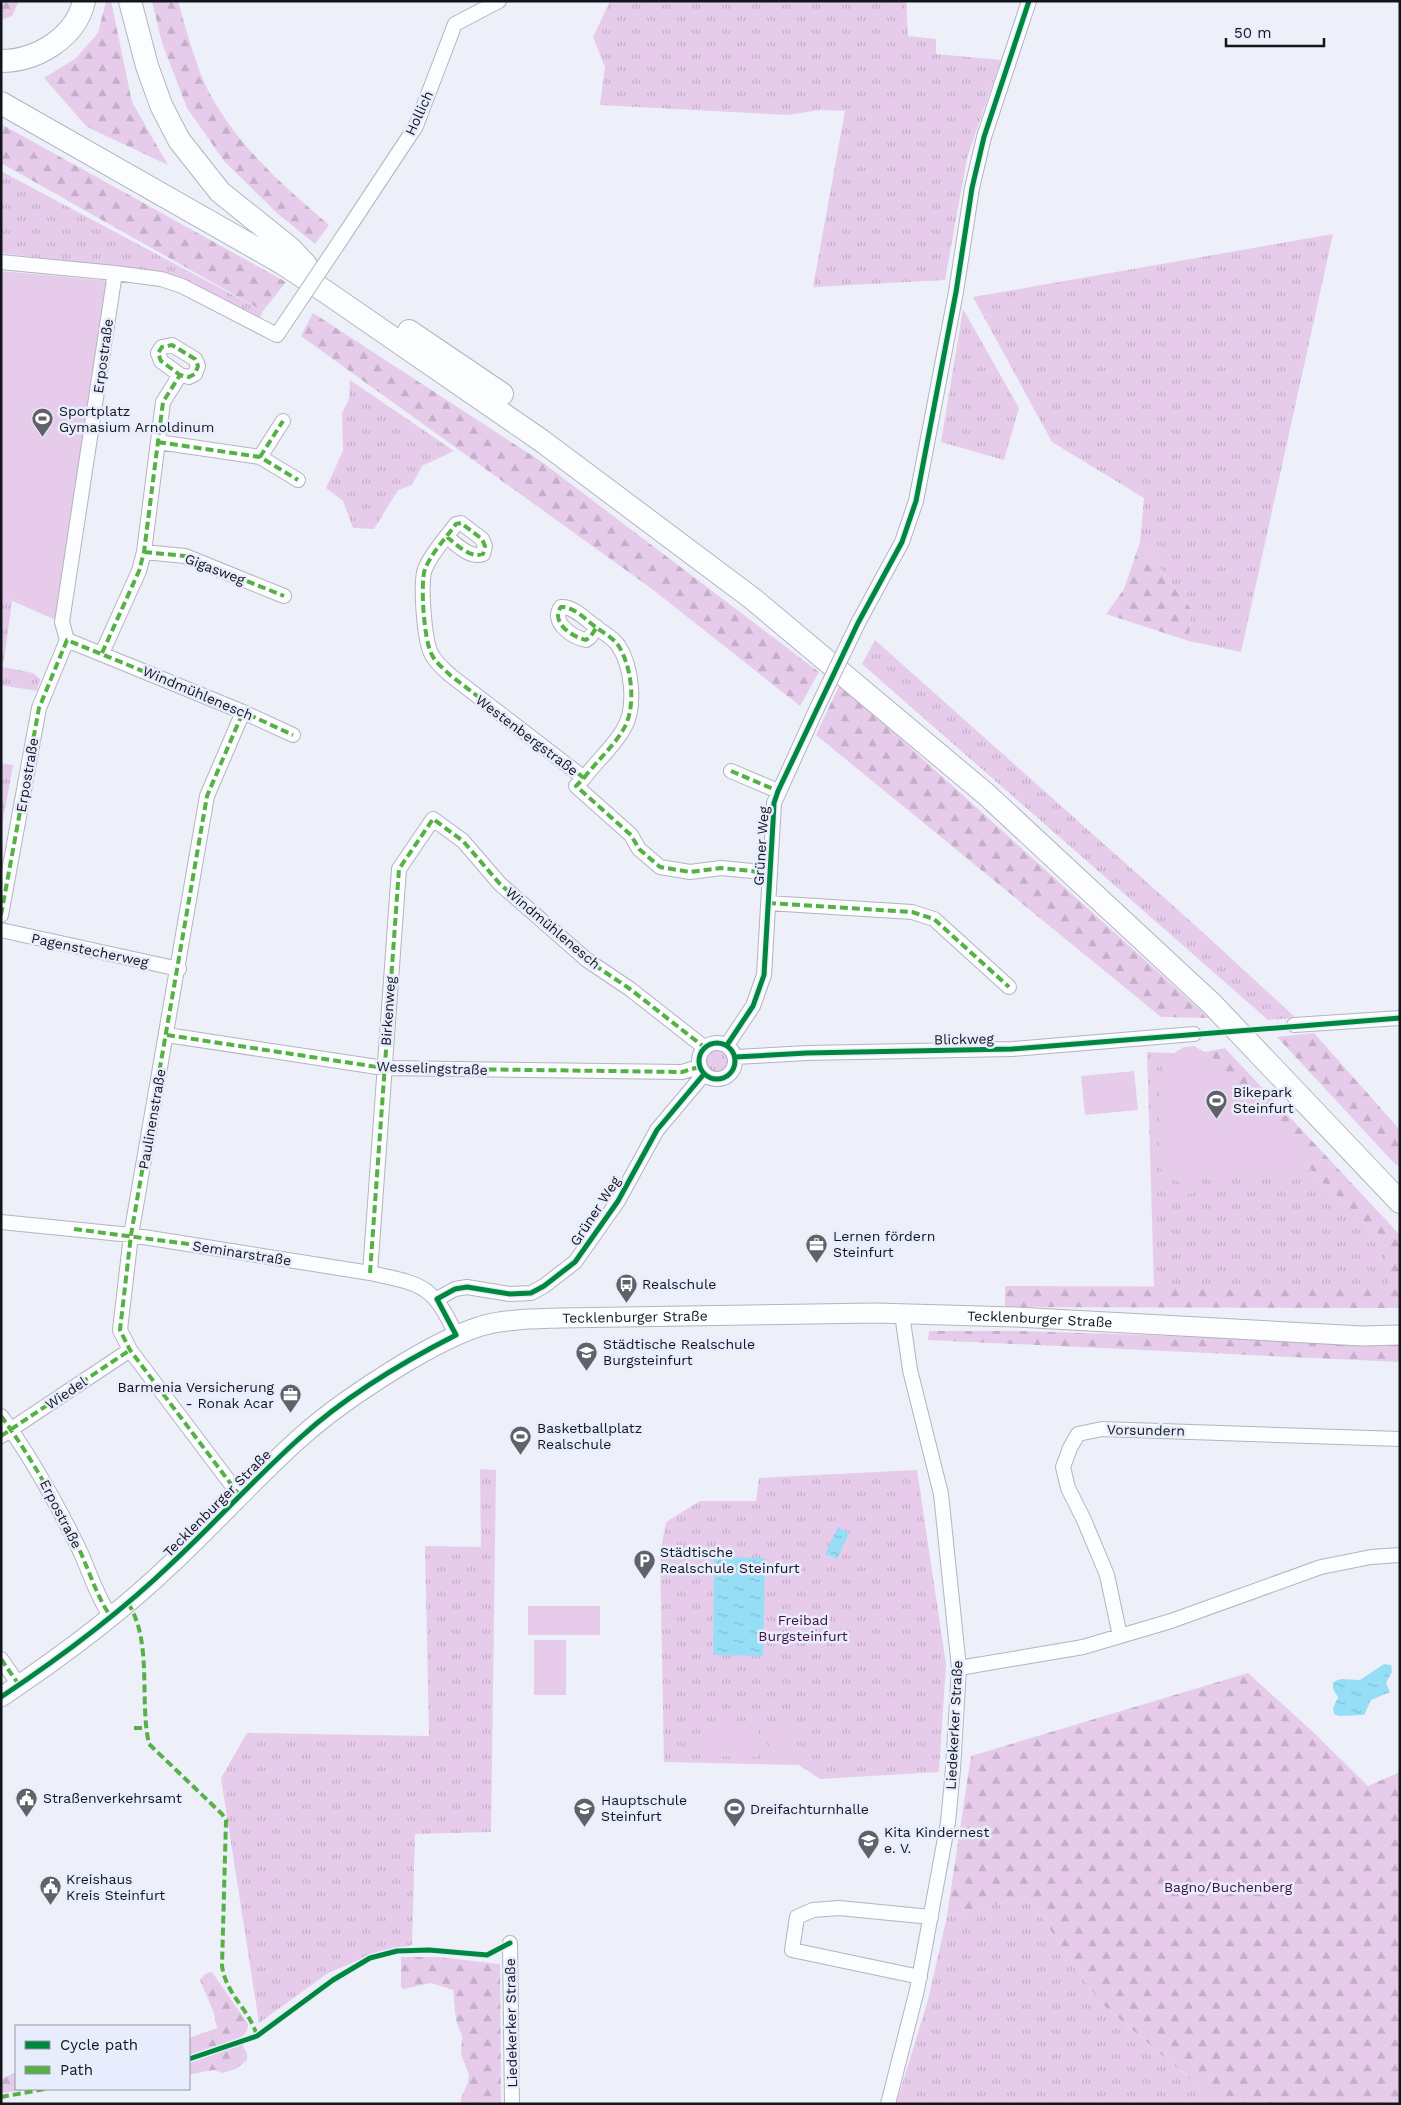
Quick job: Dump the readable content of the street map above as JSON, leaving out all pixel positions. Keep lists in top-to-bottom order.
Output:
{
  "streets": {
    "main road": ["Tecklenburger Straße"],
    "street": [
      "Hollich",
      "Erpostraße",
      "Gigasweg",
      "Windmühlenesch",
      "Westenbergstraße",
      "Grüner Weg",
      "Pagenstecherweg",
      "Birkenweg",
      "Blickweg",
      "Wesselingstraße",
      "Paulinenstraße",
      "Seminarstraße",
      "Wiedel",
      "Vorsundern",
      "Liedekerker Straße"
    ]
  },
  "crossings": [
    ["Hollich", "Erpostraße"],
    ["Erpostraße", "Tecklenburger Straße"],
    ["Erpostraße", "Wiedel"],
    ["Windmühlenesch", "Grüner Weg"],
    ["Windmühlenesch", "Birkenweg"],
    ["Windmühlenesch", "Blickweg"],
    ["Windmühlenesch", "Wesselingstraße"],
    ["Windmühlenesch", "Paulinenstraße"],
    ["Westenbergstraße", "Grüner Weg"],
    ["Grüner Weg", "Blickweg"],
    ["Grüner Weg", "Wesselingstraße"],
    ["Grüner Weg", "Seminarstraße"],
    ["Pagenstecherweg", "Paulinenstraße"],
    ["Birkenweg", "Wesselingstraße"],
    ["Birkenweg", "Seminarstraße"],
    ["Blickweg", "Wesselingstraße"],
    ["Wesselingstraße", "Paulinenstraße"],
    ["Paulinenstraße", "Seminarstraße"],
    ["Paulinenstraße", "Tecklenburger Straße"],
    ["Paulinenstraße", "Wiedel"],
    ["Seminarstraße", "Tecklenburger Straße"],
    ["Tecklenburger Straße", "Liedekerker Straße"]
  ],
  "parks": ["Freibad Burgsteinfurt", "Bagno/Buchenberg"],
  "places": {
    "sports": [
      "Sportplatz Gymasium Arnoldinum",
      "Bikepark Steinfurt",
      "Basketballplatz Realschule",
      "Dreifachturnhalle"
    ],
    "office": ["Lernen fördern Steinfurt", "Barmenia Versicherung - Ronak Acar"],
    "bus stop": ["Realschule"],
    "school or university": ["Städtische Realschule Burgsteinfurt", "Hauptschule Steinfurt", "Kita Kindernest e. V."],
    "parking": ["Städtische Realschule Steinfurt"],
    "public building": ["Straßenverkehrsamt", "Kreishaus Kreis Steinfurt"]
  },
  "legend": ["Cycle path", "Path"],
  "scale_bar": "50 m"
}
